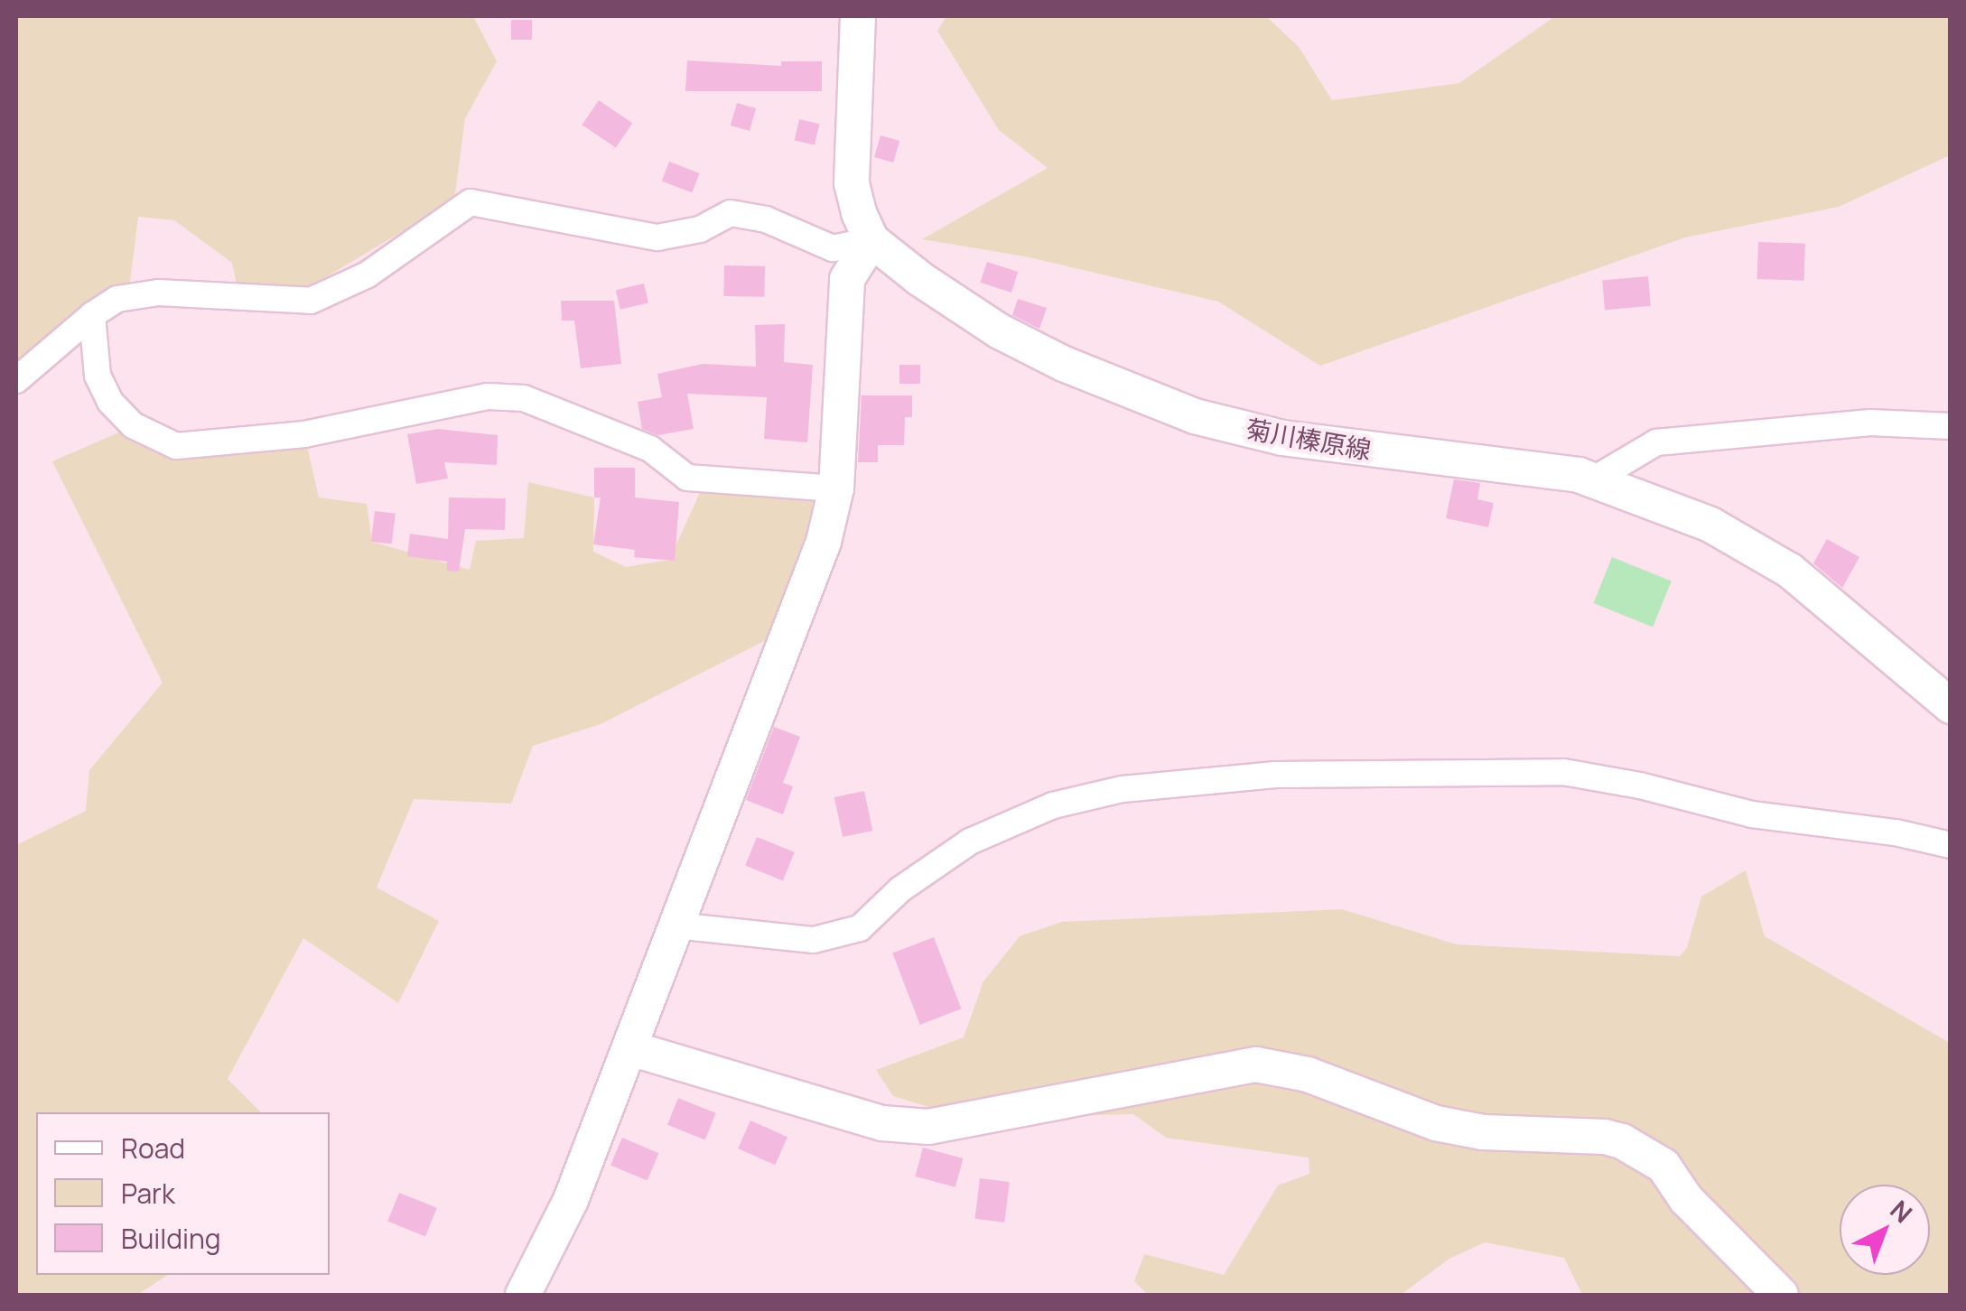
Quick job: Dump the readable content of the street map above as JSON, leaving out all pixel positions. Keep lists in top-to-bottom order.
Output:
{
  "streets": {
    "street": ["菊川榛原線"]
  },
  "legend": ["Road", "Park", "Building"],
  "north": "top right"
}
